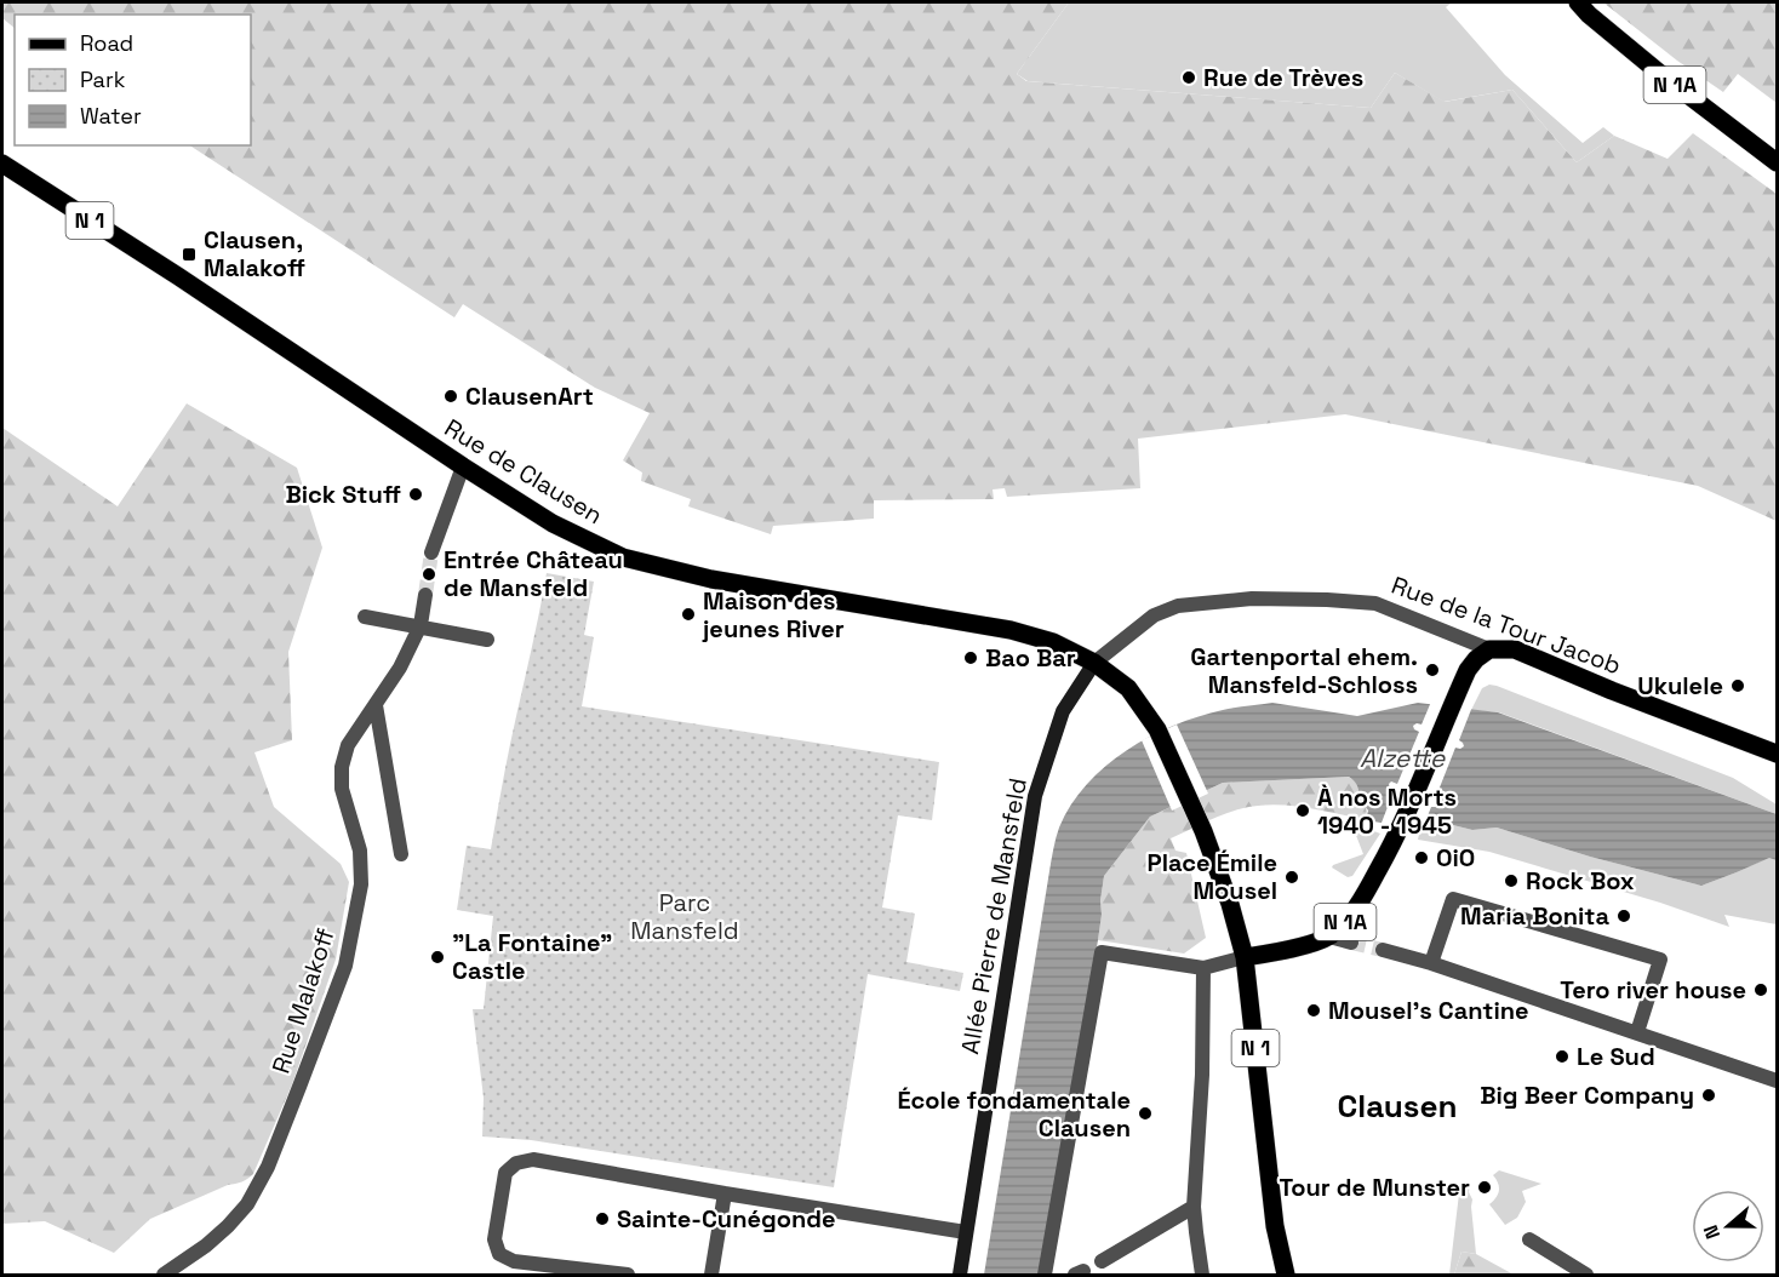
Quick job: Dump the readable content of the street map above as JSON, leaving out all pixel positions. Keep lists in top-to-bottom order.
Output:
{
  "streets": {
    "main road": [
      "N 1A",
      "N 1",
      "Rue de Clausen",
      "Rue de la Tour Jacob",
      "Allée Pierre de Mansfeld"
    ],
    "street": ["Rue Malakoff"]
  },
  "crossings": [
    ["N 1A", "N 1"],
    ["N 1A", "Rue de la Tour Jacob"],
    ["N 1", "Rue de Clausen"],
    ["N 1", "Rue de la Tour Jacob"],
    ["N 1", "Allée Pierre de Mansfeld"],
    ["Rue de Clausen", "Rue de la Tour Jacob"],
    ["Rue de Clausen", "Allée Pierre de Mansfeld"],
    ["Rue de la Tour Jacob", "Allée Pierre de Mansfeld"]
  ],
  "districts": ["Clausen"],
  "water": ["Alzette"],
  "parks": ["Parc Mansfeld"],
  "places": {
    "other": [
      "Rue de Trèves",
      "ClausenArt",
      "Bick Stuff",
      "Entrée Château de Mansfeld",
      "Maison des jeunes River",
      "Bao Bar",
      "Gartenportal ehem. Mansfeld-Schloss",
      "Ukulele",
      "À nos Morts 1940 - 1945",
      "OiO",
      "Place Émile Mousel",
      "Rock Box",
      "Maria Bonita",
      "\"La Fontaine\" Castle",
      "Tero river house",
      "Mousel's Cantine",
      "Le Sud",
      "Big Beer Company",
      "École fondamentale Clausen",
      "Tour de Munster",
      "Sainte-Cunégonde"
    ],
    "transit": ["Clausen, Malakoff"]
  },
  "legend": ["Road", "Park", "Water"],
  "north": "left"
}
